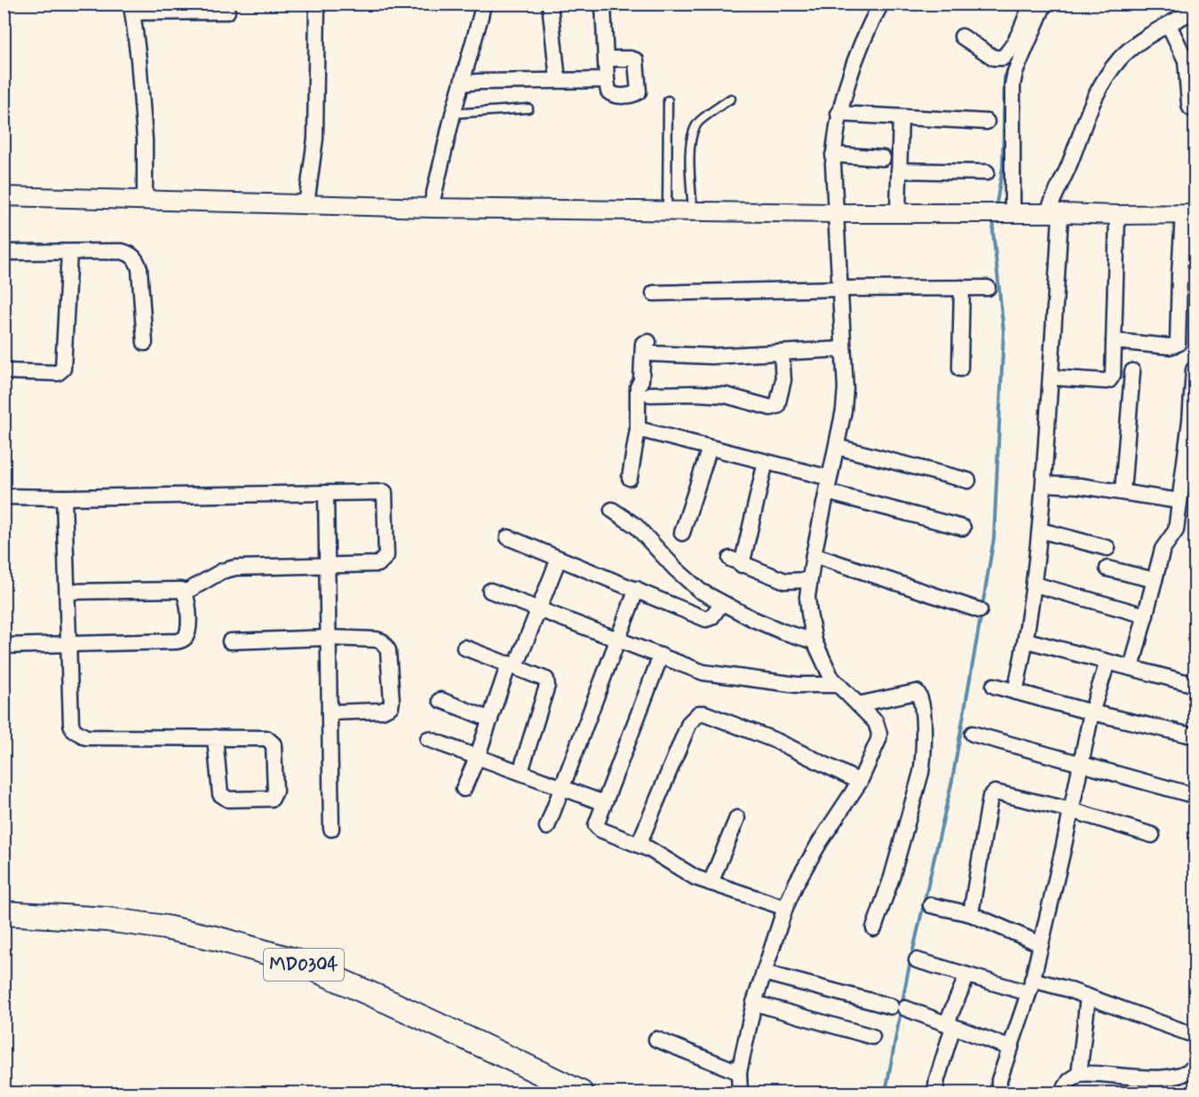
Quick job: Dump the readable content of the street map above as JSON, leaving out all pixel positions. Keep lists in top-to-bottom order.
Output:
{
  "streets": {
    "main road": ["MD0304"]
  }
}
